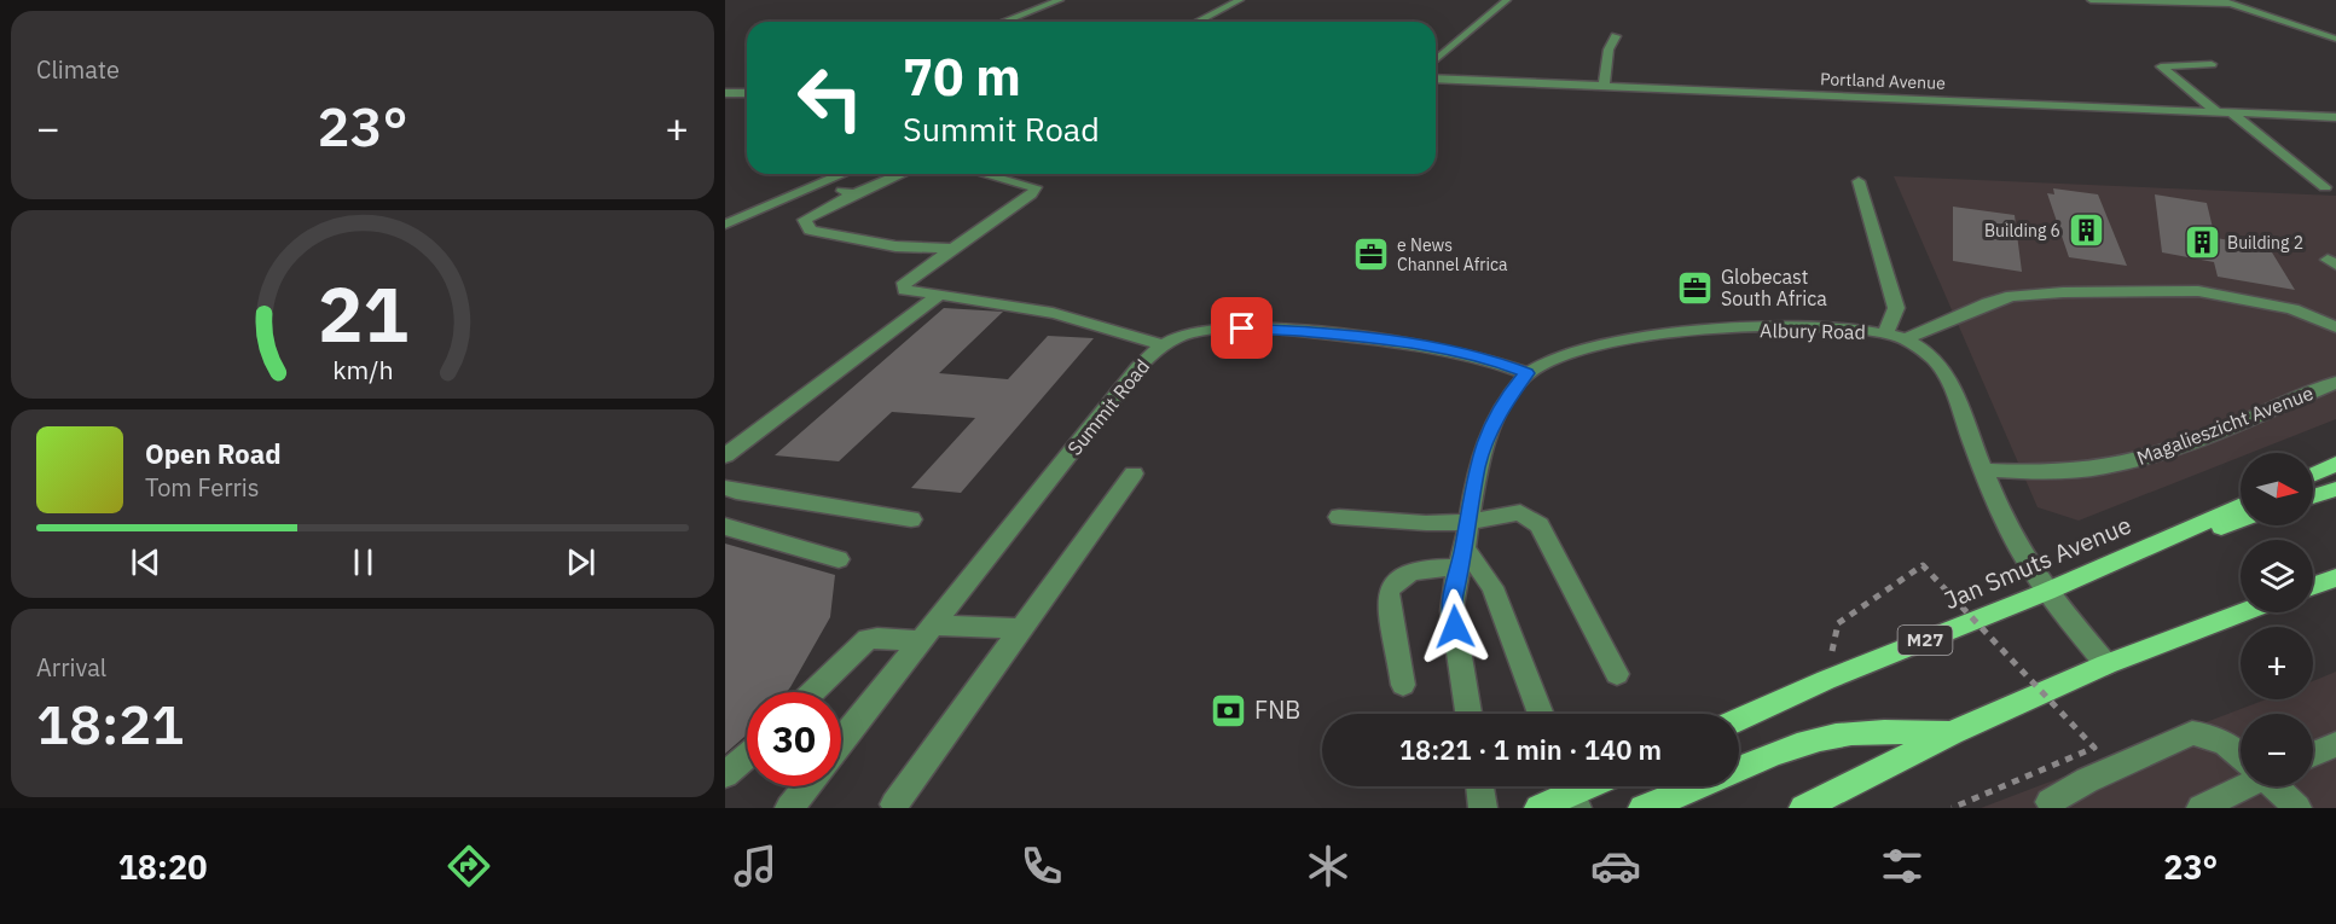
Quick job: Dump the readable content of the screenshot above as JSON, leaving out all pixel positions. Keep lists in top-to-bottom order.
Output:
{
  "streets": {
    "main road": ["Jan Smuts Avenue", "M27"],
    "street": [
      "Portland Avenue",
      "Albury Road",
      "Summit Road",
      "Magalieszicht Avenue"
    ]
  },
  "crossings": [
    ["Albury Road", "Summit Road"],
    ["Albury Road", "Magalieszicht Avenue"],
    ["Albury Road", "Jan Smuts Avenue"]
  ],
  "places": {
    "building": ["Building 6", "Building 2"],
    "office": ["e News Channel Africa", "Globecast South Africa"],
    "bank": ["FNB"]
  },
  "north": "right",
  "page": {
    "tile": [
      "Climate",
      ["Arrival", "18:21"]
    ],
    "turn": ["70 m", "Summit Road"],
    "heat": ["−", "23°", "+"],
    "song": ["Open Road", "Tom Ferris"],
    "map_buttons": ["+", "−"],
    "limit": "30",
    "trip": "18:21 · 1 min · 140 m",
    "tabs": ["18:20", "23°"],
    "gauge": ["21", "km/h"]
  }
}
